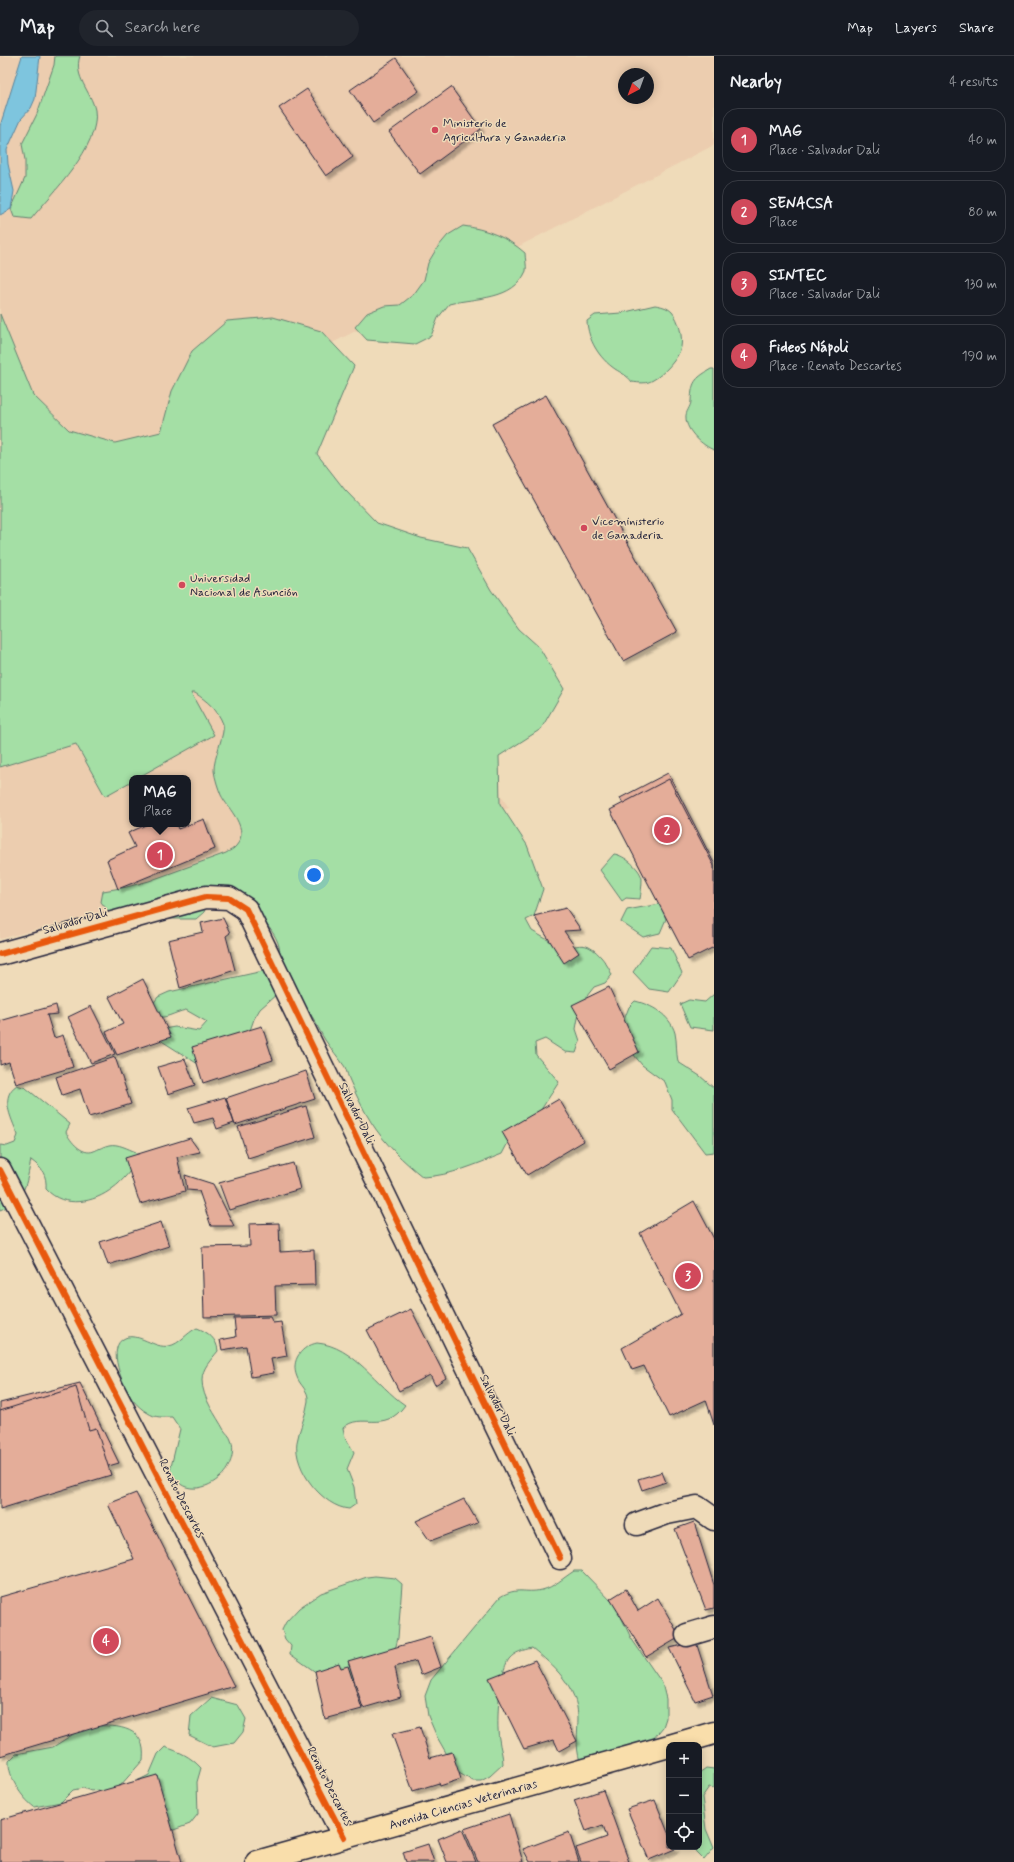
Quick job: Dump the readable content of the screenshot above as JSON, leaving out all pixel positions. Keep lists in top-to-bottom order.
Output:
{
  "streets": {
    "main road": ["Avenida Ciencias Veterinarias"],
    "street": ["Salvador Dali", "Renato Descartes"]
  },
  "crossings": [
    ["Renato Descartes", "Avenida Ciencias Veterinarias"]
  ],
  "places": ["Ministerio de Agricultura y Ganaderia", "Viceministerio de Ganaderia", "Universidad Nacional de Asunción"],
  "north": "bottom left",
  "page": {
    "header": "Map",
    "search": "Search here",
    "nav": ["Map", "Layers", "Share"],
    "heading": ["Nearby", "4 results"],
    "list": [
      {
        "mark": "1",
        "name": "MAG",
        "note": "Place · Salvador Dali",
        "value": "40 m"
      },
      {
        "mark": "2",
        "name": "SENACSA",
        "note": "Place",
        "value": "80 m"
      },
      {
        "mark": "3",
        "name": "SINTEC",
        "note": "Place · Salvador Dali",
        "value": "130 m"
      },
      {
        "mark": "4",
        "name": "Fideos Nápoli",
        "note": "Place · Renato Descartes",
        "value": "190 m"
      }
    ],
    "popup": ["MAG", "Place"],
    "pins": [
      "2",
      "1",
      "3",
      "4"
    ],
    "map_buttons": ["+", "−"]
  }
}
